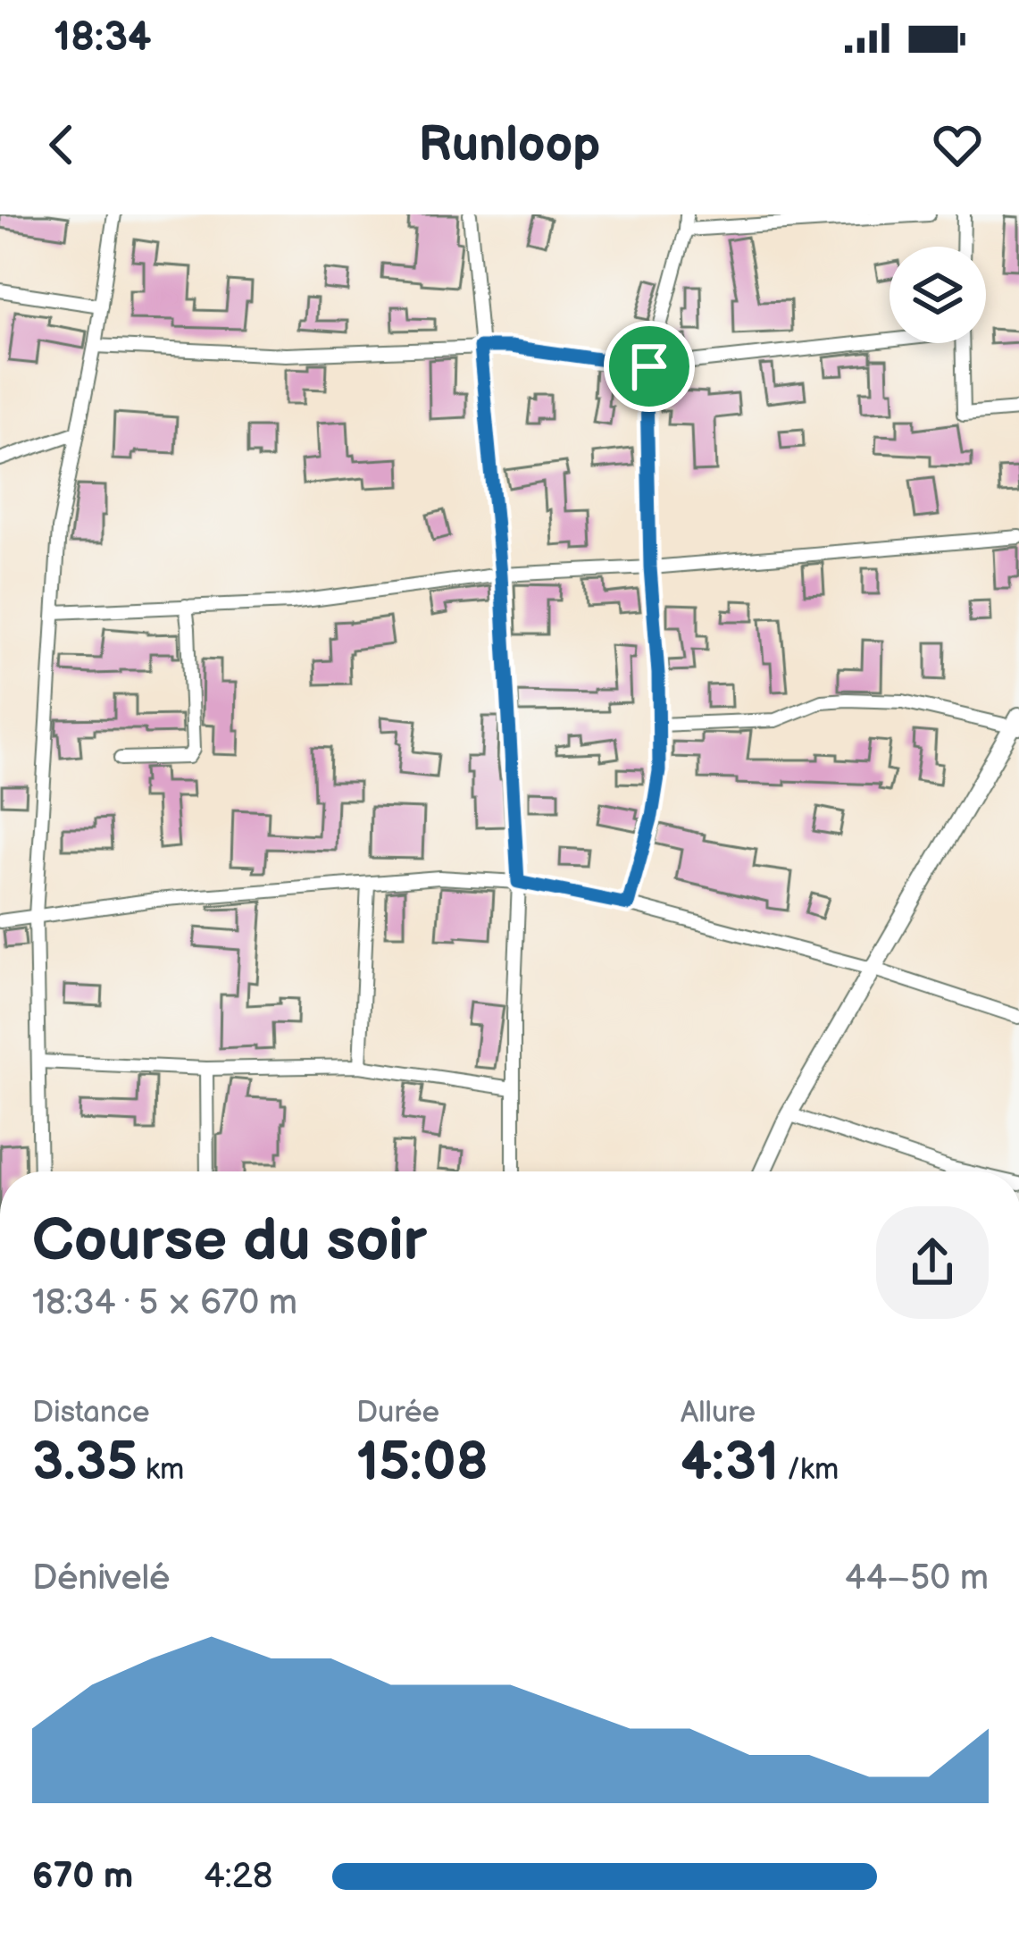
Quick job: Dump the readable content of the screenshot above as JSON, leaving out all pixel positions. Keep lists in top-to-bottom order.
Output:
{
  "page": {
    "status": "18:34",
    "header": "Runloop",
    "heading": ["Course du soir", "18:34 · 5 × 670 m"],
    "stats": [
      ["Distance", "3.35 km"],
      ["Durée", "15:08"],
      ["Allure", "4:31 /km"]
    ],
    "chart": ["Dénivelé", "44–50 m"],
    "list": [
      {
        "name": "670 m",
        "note": "4:28"
      }
    ]
  }
}
